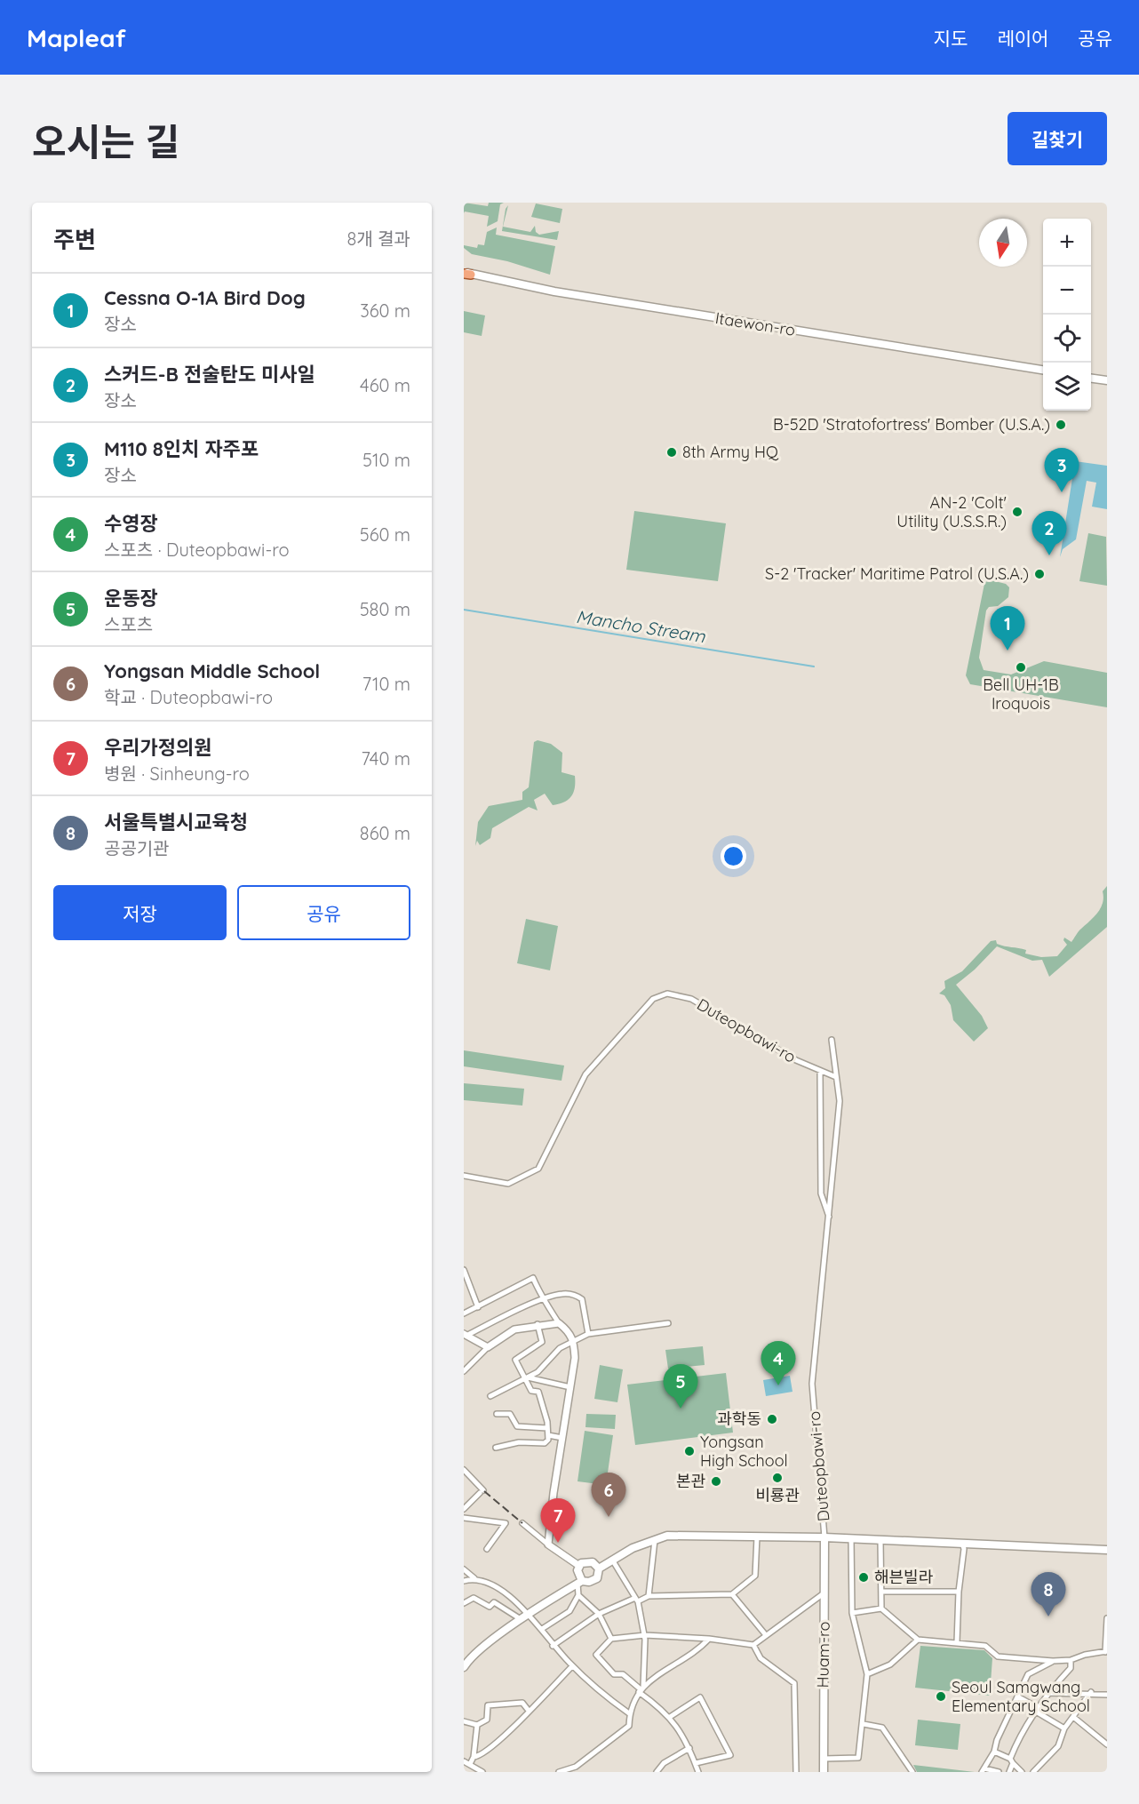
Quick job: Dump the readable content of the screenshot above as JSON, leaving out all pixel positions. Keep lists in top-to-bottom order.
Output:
{
  "streets": {
    "main road": ["Itaewon-ro", "Duteopbawi-ro", "Huam-ro"]
  },
  "crossings": [
    ["Duteopbawi-ro", "Huam-ro"]
  ],
  "water": ["Mancho Stream"],
  "places": [
    "B-52D 'Stratofortress' Bomber (U.S.A.)",
    "8th Army HQ",
    "AN-2 'Colt' Utility (U.S.S.R.)",
    "S-2 'Tracker' Maritime Patrol (U.S.A.)",
    "Bell UH-1B Iroquois",
    "과학동",
    "Yongsan High School",
    "비룡관",
    "본관",
    "해븐빌라",
    "Seoul Samgwang Elementary School"
  ],
  "north": "bottom",
  "page": {
    "header": "Mapleaf",
    "nav": ["지도", "레이어", "공유"],
    "title": "오시는 길",
    "buttons": [
      "길찾기",
      ["저장", "공유"]
    ],
    "heading": ["주변", "8개 결과"],
    "map_buttons": ["+", "−"],
    "list": [
      {
        "mark": "1",
        "name": "Cessna O-1A Bird Dog",
        "note": "장소",
        "value": "360 m"
      },
      {
        "mark": "2",
        "name": "스커드-B 전술탄도 미사일",
        "note": "장소",
        "value": "460 m"
      },
      {
        "mark": "3",
        "name": "M110 8인치 자주포",
        "note": "장소",
        "value": "510 m"
      },
      {
        "mark": "4",
        "name": "수영장",
        "note": "스포츠 · Duteopbawi-ro",
        "value": "560 m"
      },
      {
        "mark": "5",
        "name": "운동장",
        "note": "스포츠",
        "value": "580 m"
      },
      {
        "mark": "6",
        "name": "Yongsan Middle School",
        "note": "학교 · Duteopbawi-ro",
        "value": "710 m"
      },
      {
        "mark": "7",
        "name": "우리가정의원",
        "note": "병원 · Sinheung-ro",
        "value": "740 m"
      },
      {
        "mark": "8",
        "name": "서울특별시교육청",
        "note": "공공기관",
        "value": "860 m"
      }
    ],
    "pins": [
      "3",
      "2",
      "1",
      "4",
      "5",
      "6",
      "7",
      "8"
    ]
  }
}
